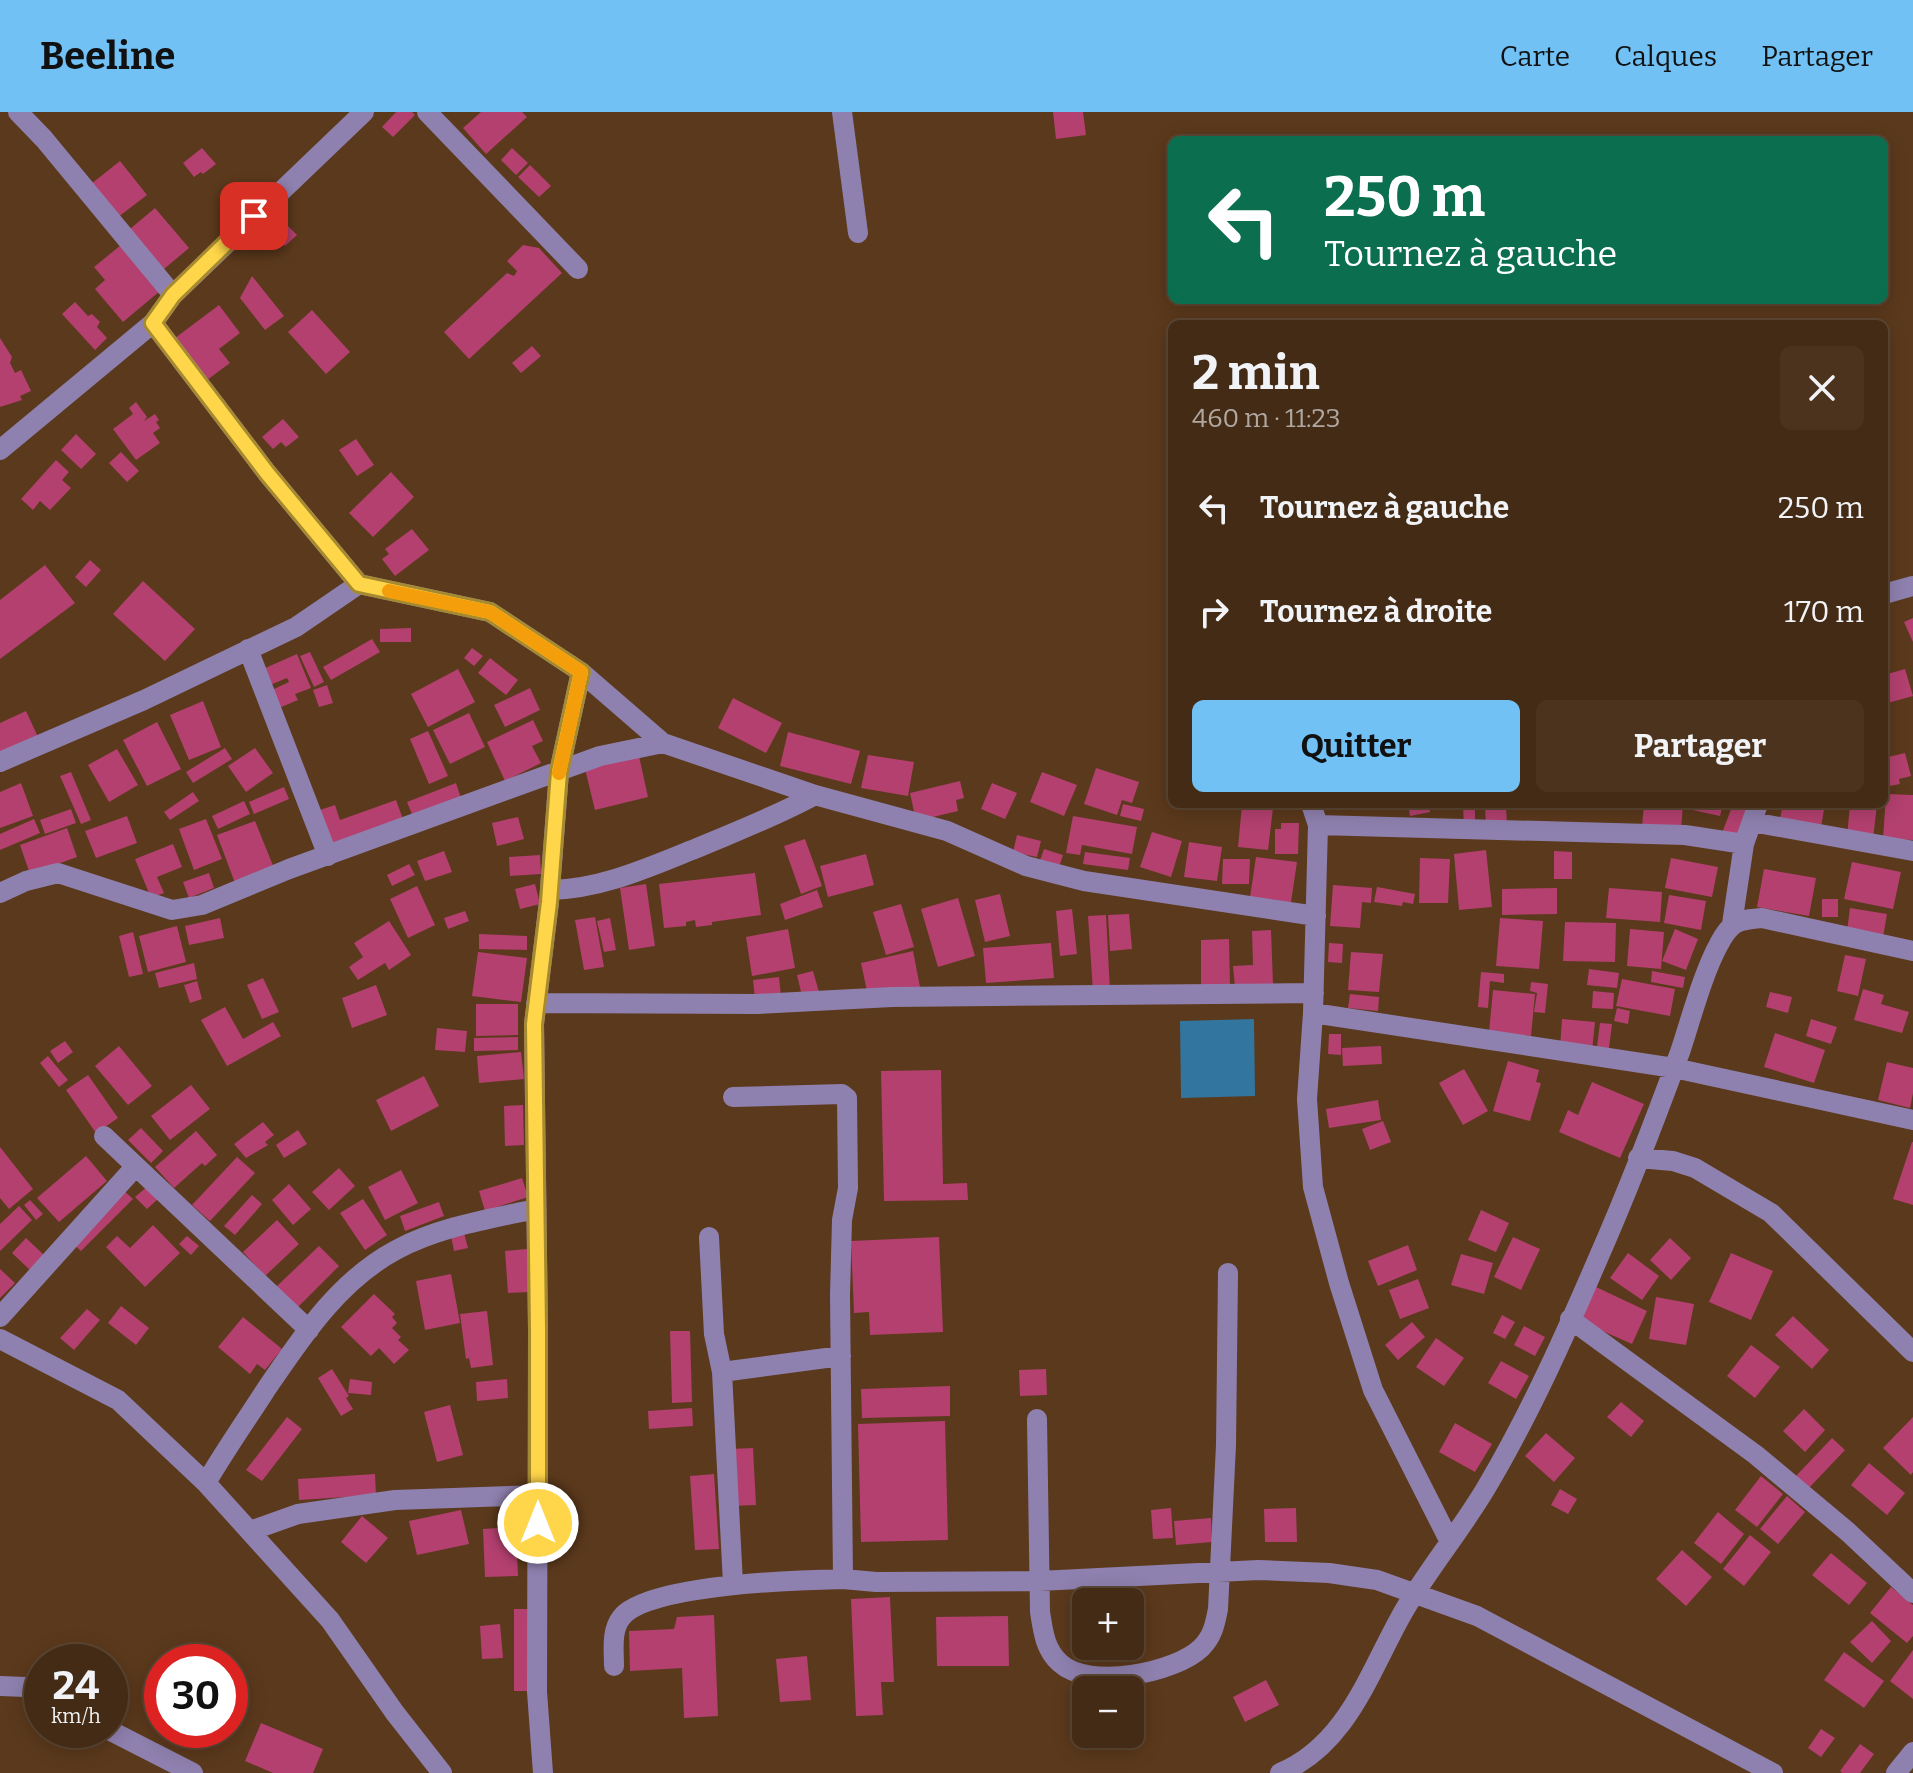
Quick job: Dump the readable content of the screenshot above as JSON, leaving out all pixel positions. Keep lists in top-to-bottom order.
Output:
{
  "page": {
    "header": "Beeline",
    "nav": ["Carte", "Calques", "Partager"],
    "turn": ["250 m", "Tournez à gauche"],
    "heading": ["2 min", "460 m · 11:23"],
    "list": [
      {
        "name": "Tournez à gauche",
        "value": "250 m"
      },
      {
        "name": "Tournez à droite",
        "value": "170 m"
      }
    ],
    "buttons": ["Quitter", "Partager"],
    "map_buttons": ["+", "−"],
    "speed": "24 km/h",
    "limit": "30"
  }
}
